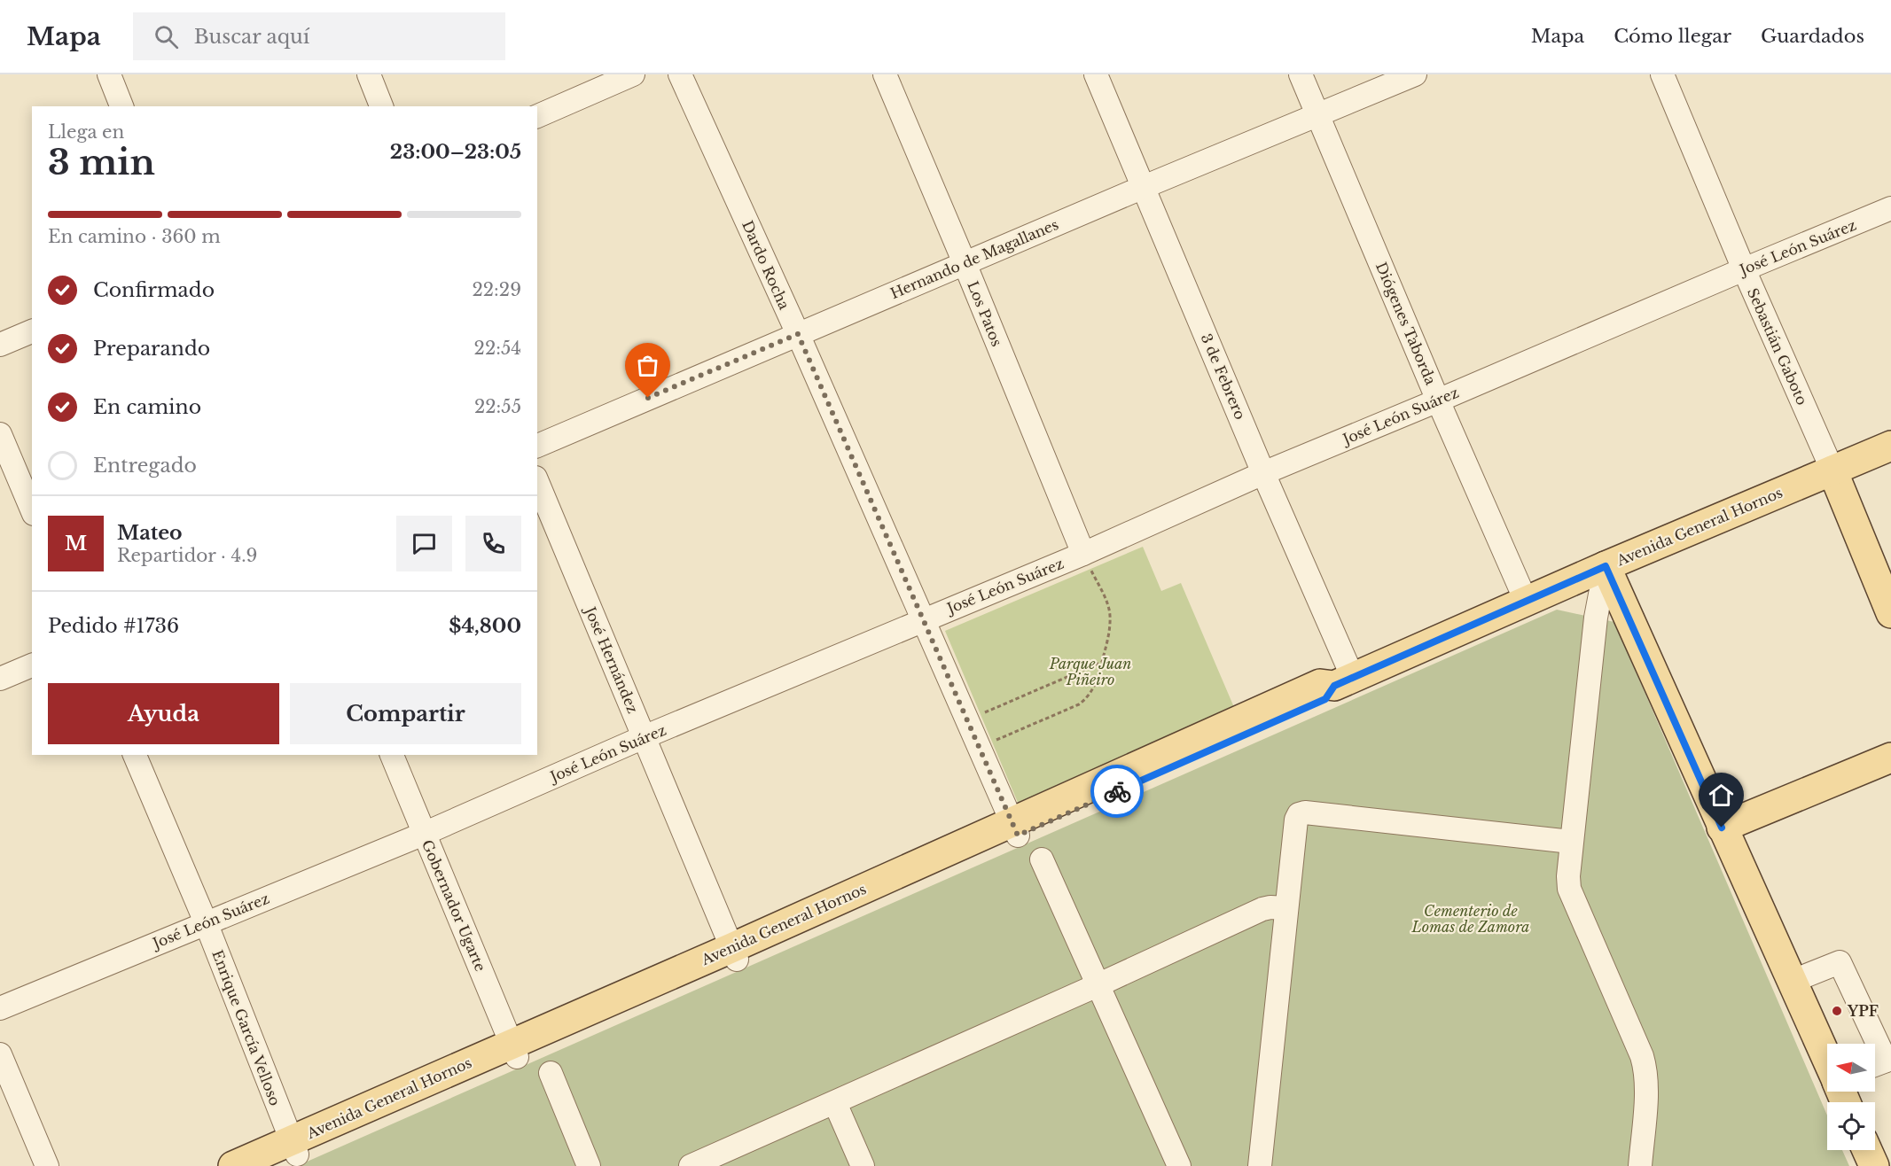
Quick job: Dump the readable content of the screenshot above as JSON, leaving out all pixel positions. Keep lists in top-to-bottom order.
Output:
{
  "streets": {
    "main road": ["Avenida General Hornos"],
    "street": [
      "José León Suárez",
      "Hernando de Magallanes",
      "Dardo Rocha",
      "Los Patos",
      "Diógenes Taborda",
      "Sebastián Gaboto",
      "3 de Febrero",
      "José Hernández",
      "Gobernador Ugarte",
      "Enrique García Velloso"
    ]
  },
  "crossings": [
    ["José León Suárez", "Dardo Rocha"],
    ["José León Suárez", "Los Patos"],
    ["José León Suárez", "Diógenes Taborda"],
    ["José León Suárez", "Sebastián Gaboto"],
    ["José León Suárez", "3 de Febrero"],
    ["José León Suárez", "José Hernández"],
    ["José León Suárez", "Gobernador Ugarte"],
    ["José León Suárez", "Enrique García Velloso"],
    ["Hernando de Magallanes", "Dardo Rocha"],
    ["Hernando de Magallanes", "Los Patos"],
    ["Hernando de Magallanes", "Diógenes Taborda"],
    ["Hernando de Magallanes", "3 de Febrero"],
    ["Dardo Rocha", "Avenida General Hornos"],
    ["Diógenes Taborda", "Avenida General Hornos"],
    ["Sebastián Gaboto", "Avenida General Hornos"],
    ["3 de Febrero", "Avenida General Hornos"],
    ["Avenida General Hornos", "José Hernández"],
    ["Avenida General Hornos", "Gobernador Ugarte"],
    ["Avenida General Hornos", "Enrique García Velloso"]
  ],
  "parks": ["Parque Juan Piñeiro", "Cementerio de Lomas de Zamora"],
  "places": ["YPF"],
  "north": "left",
  "page": {
    "header": "Mapa",
    "search": "Buscar aquí",
    "nav": ["Mapa", "Cómo llegar", "Guardados"],
    "heading": ["3 min", "Llega en", "23:00–23:05"],
    "panel": [
      "Mateo",
      "Repartidor · 4.9",
      "Pedido #1736",
      "$4,800"
    ],
    "bar": "En camino · 360 m",
    "list": [
      ["Confirmado", "22:29"],
      ["Preparando", "22:54"],
      ["En camino", "22:55"],
      "Entregado"
    ],
    "round": "M",
    "buttons": ["Ayuda", "Compartir"]
  }
}
